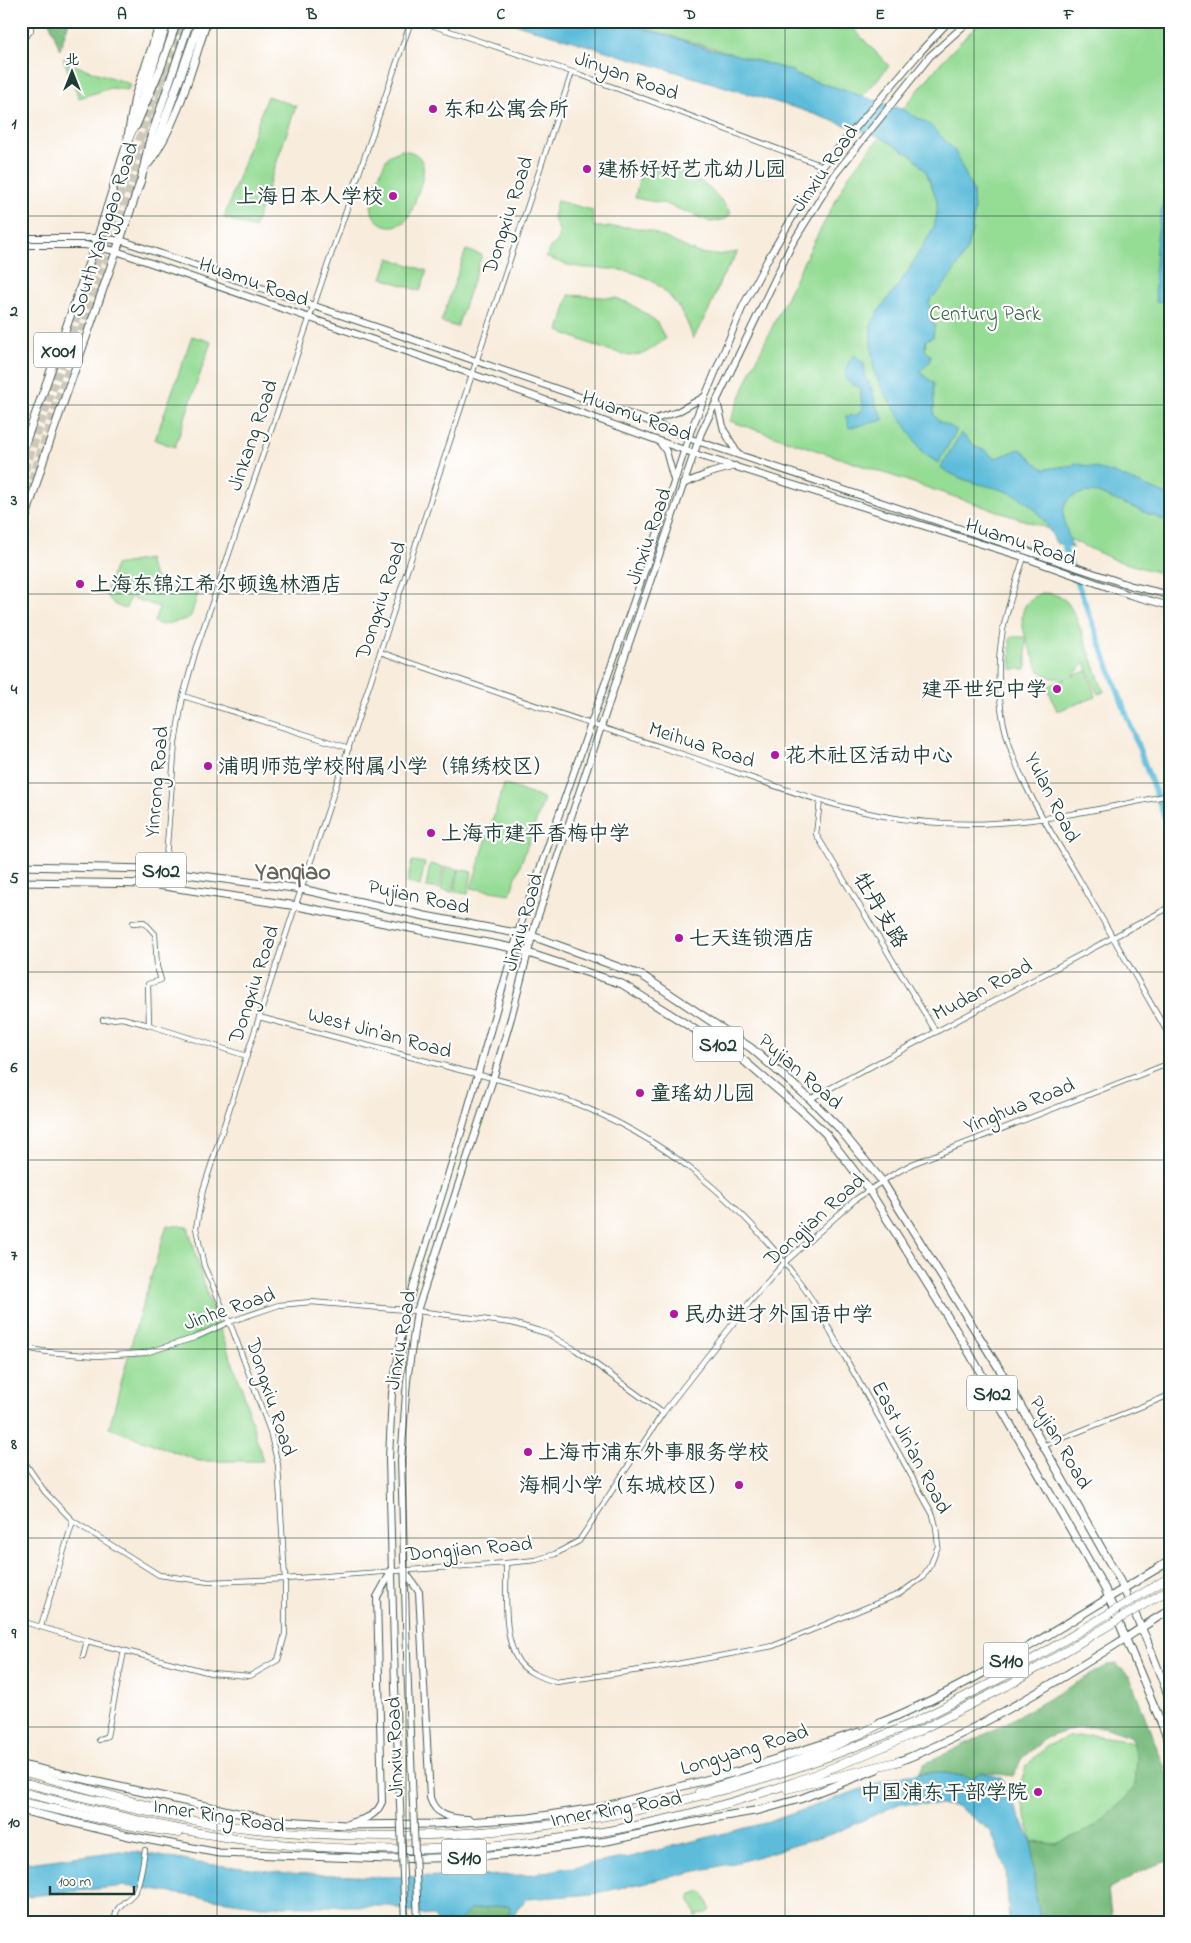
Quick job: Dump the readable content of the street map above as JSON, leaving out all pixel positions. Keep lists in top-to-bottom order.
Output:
{
  "streets": {
    "highway": ["Inner Ring Road"],
    "main road": [
      "Jinxiu Road",
      "South Yanggao Road",
      "Huamu Road",
      "X001",
      "S102",
      "Pujian Road",
      "S110",
      "Longyang Road"
    ],
    "street": [
      "Jinyan Road",
      "Dongxiu Road",
      "Jinkang Road",
      "Meihua Road",
      "Yinrong Road",
      "Yulan Road",
      "牡丹支路",
      "Mudan Road",
      "West Jin'an Road",
      "Yinghua Road",
      "Dongjian Road",
      "Jinhe Road",
      "East Jin'an Road"
    ]
  },
  "crossings": [
    ["Jinyan Road", "Jinxiu Road"],
    ["Jinyan Road", "Dongxiu Road"],
    ["Jinxiu Road", "Huamu Road"],
    ["Jinxiu Road", "Meihua Road"],
    ["Jinxiu Road", "Pujian Road"],
    ["Jinxiu Road", "West Jin'an Road"],
    ["Jinxiu Road", "Dongjian Road"],
    ["Jinxiu Road", "Jinhe Road"],
    ["Jinxiu Road", "East Jin'an Road"],
    ["Dongxiu Road", "Huamu Road"],
    ["Dongxiu Road", "Meihua Road"],
    ["Dongxiu Road", "Pujian Road"],
    ["Dongxiu Road", "West Jin'an Road"],
    ["Dongxiu Road", "Dongjian Road"],
    ["Dongxiu Road", "Jinhe Road"],
    ["South Yanggao Road", "Huamu Road"],
    ["South Yanggao Road", "X001"],
    ["Huamu Road", "Jinkang Road"],
    ["Huamu Road", "Yulan Road"],
    ["Jinkang Road", "Yinrong Road"],
    ["Meihua Road", "Yulan Road"],
    ["Meihua Road", "牡丹支路"],
    ["Yinrong Road", "Pujian Road"],
    ["Yulan Road", "Mudan Road"],
    ["S102", "Pujian Road"],
    ["S102", "S110"],
    ["S102", "Longyang Road"],
    ["Pujian Road", "Mudan Road"],
    ["Pujian Road", "Yinghua Road"],
    ["Pujian Road", "Dongjian Road"],
    ["Pujian Road", "Longyang Road"],
    ["牡丹支路", "Mudan Road"],
    ["West Jin'an Road", "East Jin'an Road"],
    ["Yinghua Road", "Dongjian Road"],
    ["Dongjian Road", "Jinhe Road"],
    ["Dongjian Road", "East Jin'an Road"]
  ],
  "districts": ["Yanqiao"],
  "parks": ["Century Park"],
  "places": [
    "东和公寓会所",
    "建桥好好艺术幼儿园",
    "上海日本人学校",
    "上海东锦江希尔顿逸林酒店",
    "建平世纪中学",
    "花木社区活动中心",
    "浦明师范学校附属小学（锦绣校区）",
    "上海市建平香梅中学",
    "七天连锁酒店",
    "童瑶幼儿园",
    "民办进才外国语中学",
    "上海市浦东外事服务学校",
    "海桐小学（东城校区）",
    "中国浦东干部学院"
  ],
  "scale_bar": "100 m",
  "north": "top",
  "grid": {
    "columns": [
      "A",
      "B",
      "C",
      "D",
      "E",
      "F"
    ],
    "rows": [
      "1",
      "2",
      "3",
      "4",
      "5",
      "6",
      "7",
      "8",
      "9",
      "10"
    ]
  }
}
